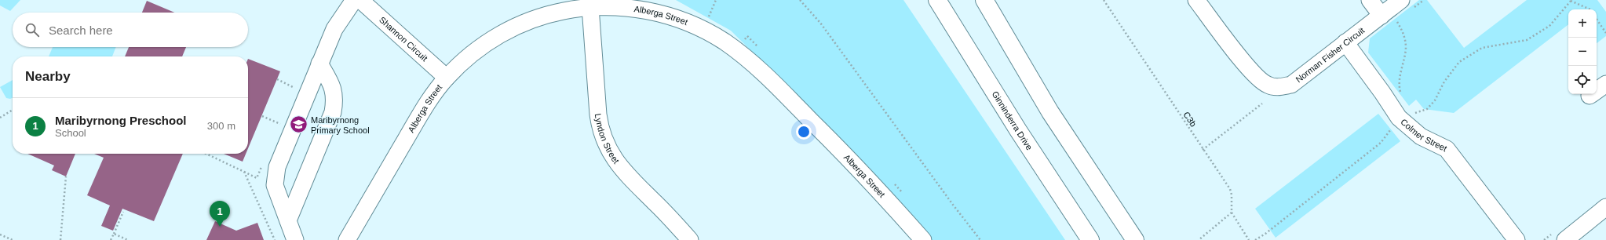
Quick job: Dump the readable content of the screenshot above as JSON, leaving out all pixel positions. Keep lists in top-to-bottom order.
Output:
{
  "streets": {
    "main road": ["Ginninderra Drive"],
    "street": [
      "Alberga Street",
      "Shannon Circuit",
      "Norman Fisher Circuit",
      "Colmer Street",
      "Lyndon Street"
    ],
    "path": ["C3b"]
  },
  "crossings": [
    ["Alberga Street", "Shannon Circuit"],
    ["Alberga Street", "Lyndon Street"],
    ["Norman Fisher Circuit", "Colmer Street"]
  ],
  "places": {
    "school or university": ["Maribyrnong Primary School"]
  },
  "page": {
    "map_buttons": ["+", "−"],
    "search": "Search here",
    "heading": "Nearby",
    "list": [
      {
        "mark": "1",
        "name": "Maribyrnong Preschool",
        "note": "School",
        "value": "300 m"
      }
    ],
    "pins": "1"
  }
}
